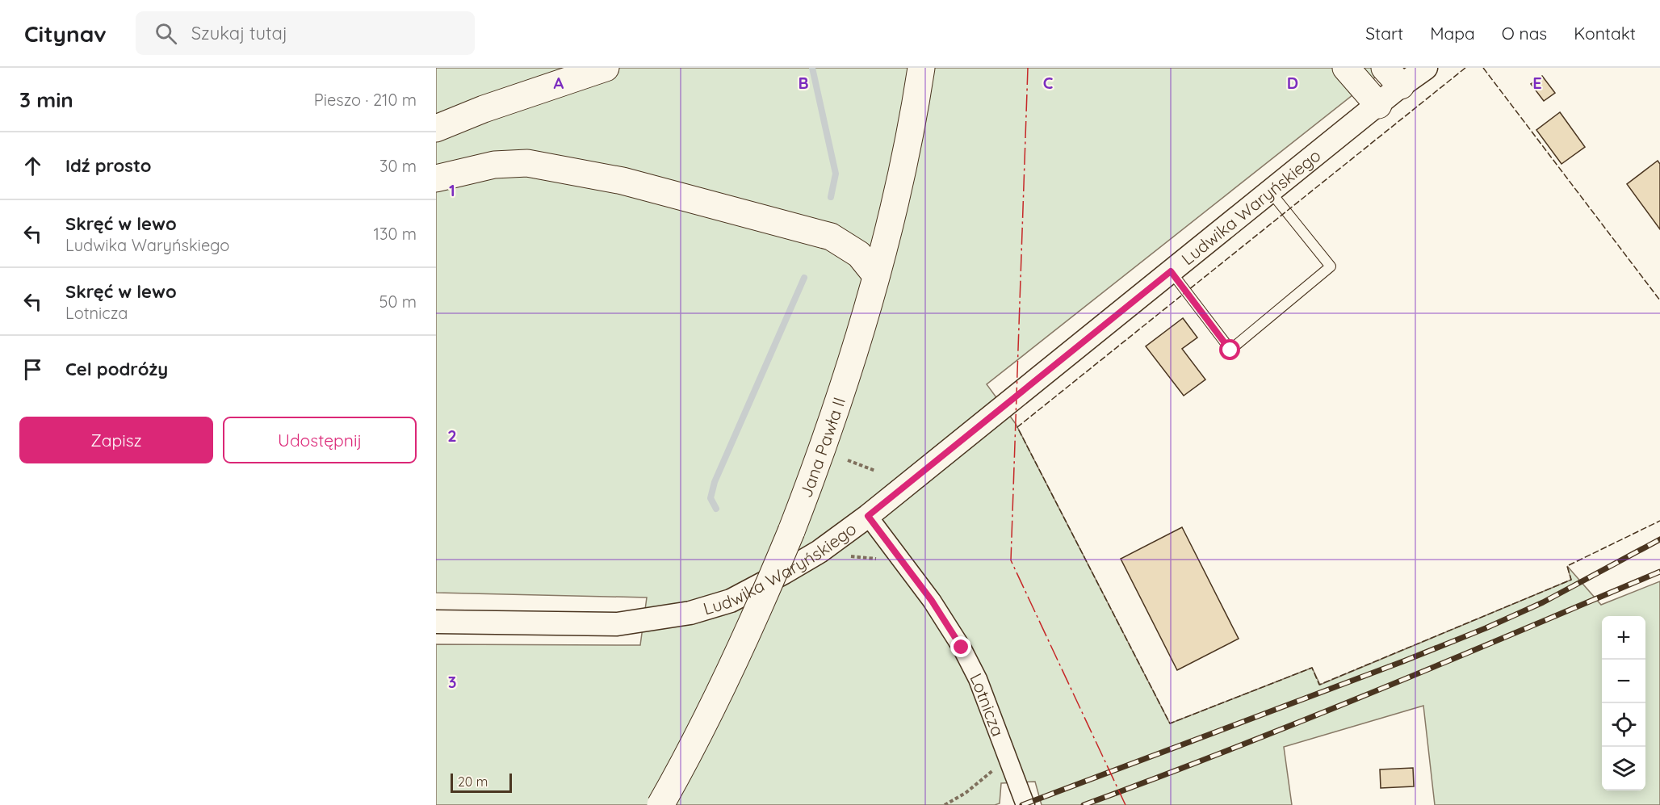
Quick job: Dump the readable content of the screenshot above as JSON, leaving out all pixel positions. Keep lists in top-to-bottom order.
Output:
{
  "streets": {
    "main road": ["Jana Pawła II"],
    "street": ["Ludwika Waryńskiego", "Lotnicza"]
  },
  "crossings": [
    ["Ludwika Waryńskiego", "Lotnicza"]
  ],
  "scale_bar": "20 m",
  "page": {
    "header": "Citynav",
    "search": "Szukaj tutaj",
    "nav": [
      "Start",
      "Mapa",
      "O nas",
      "Kontakt"
    ],
    "heading": ["3 min", "Pieszo · 210 m"],
    "list": [
      ["Idź prosto", "30 m"],
      ["Skręć w lewo", "Ludwika Waryńskiego", "130 m"],
      ["Skręć w lewo", "Lotnicza", "50 m"],
      "Cel podróży"
    ],
    "buttons": ["Zapisz", "Udostępnij"],
    "map_buttons": ["+", "−"],
    "scale": "20 m"
  },
  "grid": {
    "columns": [
      "A",
      "B",
      "C",
      "D",
      "E"
    ],
    "rows": ["1", "2", "3"]
  }
}
